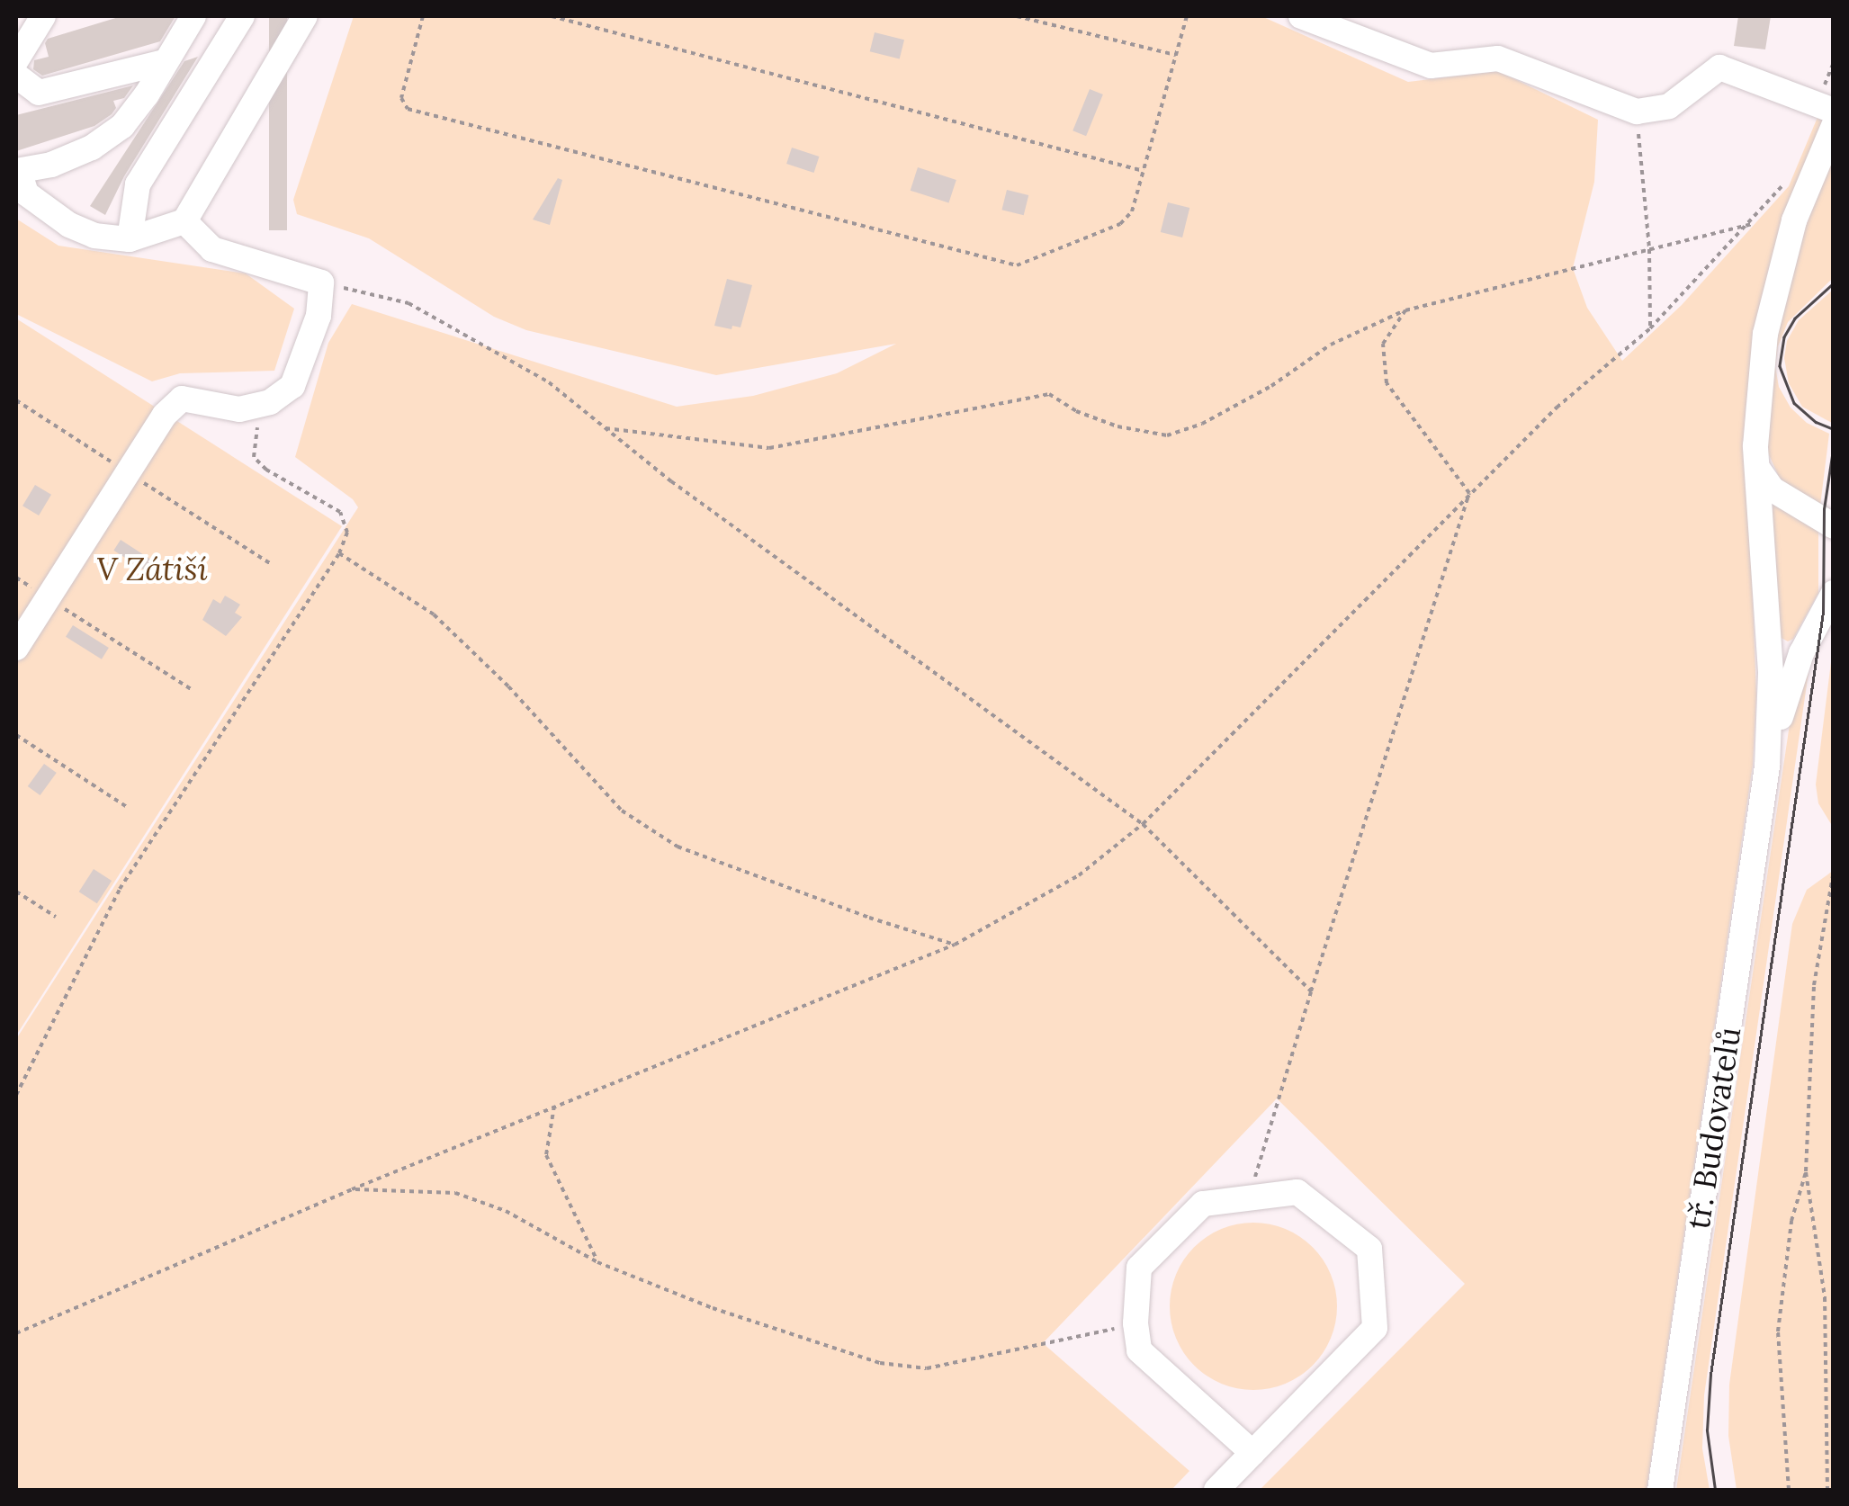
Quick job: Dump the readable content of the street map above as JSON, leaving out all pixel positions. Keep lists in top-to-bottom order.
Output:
{
  "streets": {
    "street": ["tř. Budovatelů"]
  },
  "parks": ["V Zátiší"]
}
